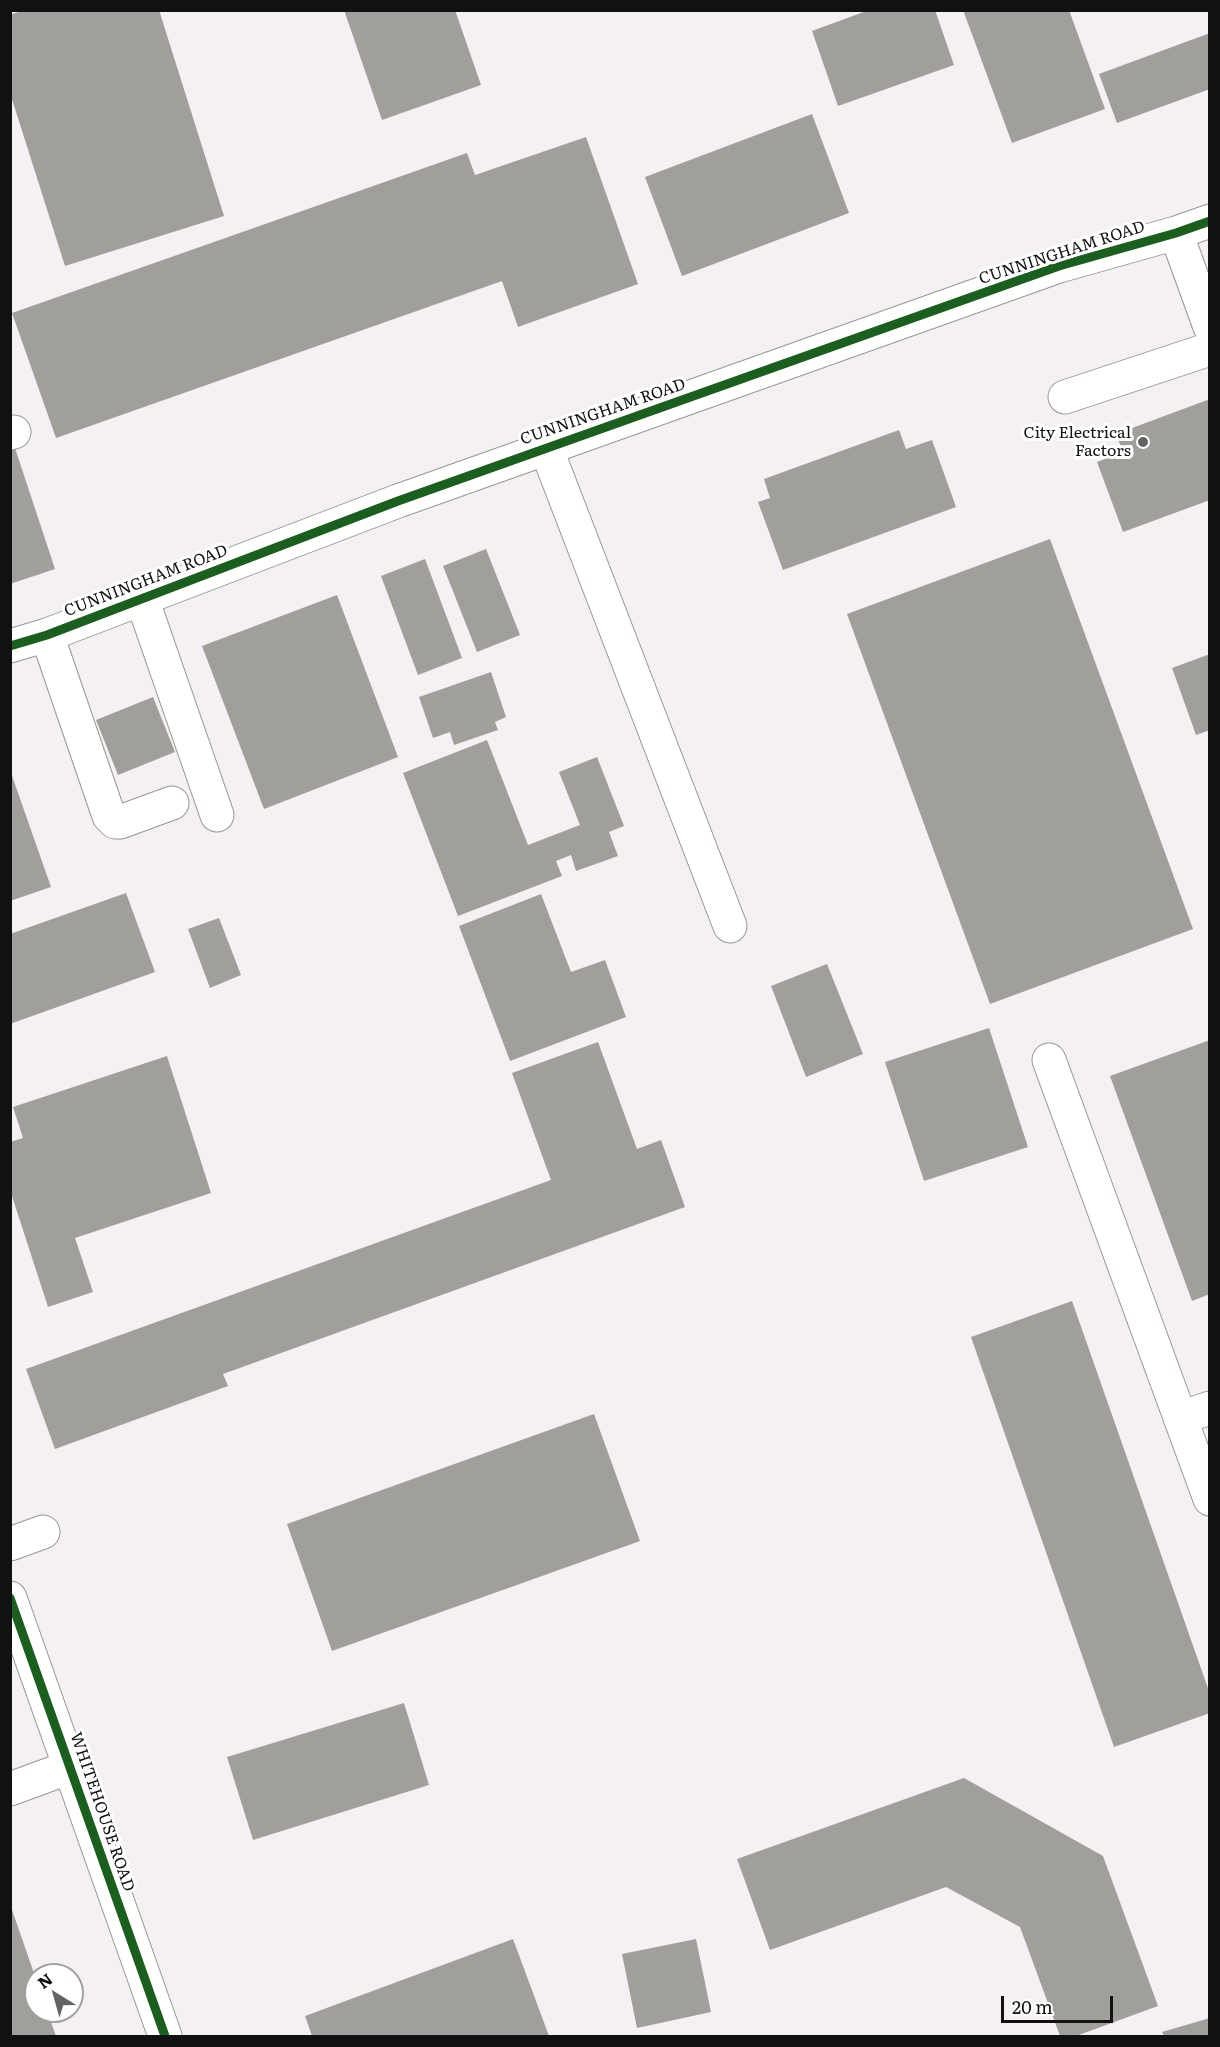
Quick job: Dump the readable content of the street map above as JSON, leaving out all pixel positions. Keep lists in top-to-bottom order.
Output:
{
  "streets": {
    "street": ["CUNNINGHAM ROAD", "WHITEHOUSE ROAD"]
  },
  "places": ["City Electrical Factors"],
  "scale_bar": "20 m",
  "north": "top left"
}
